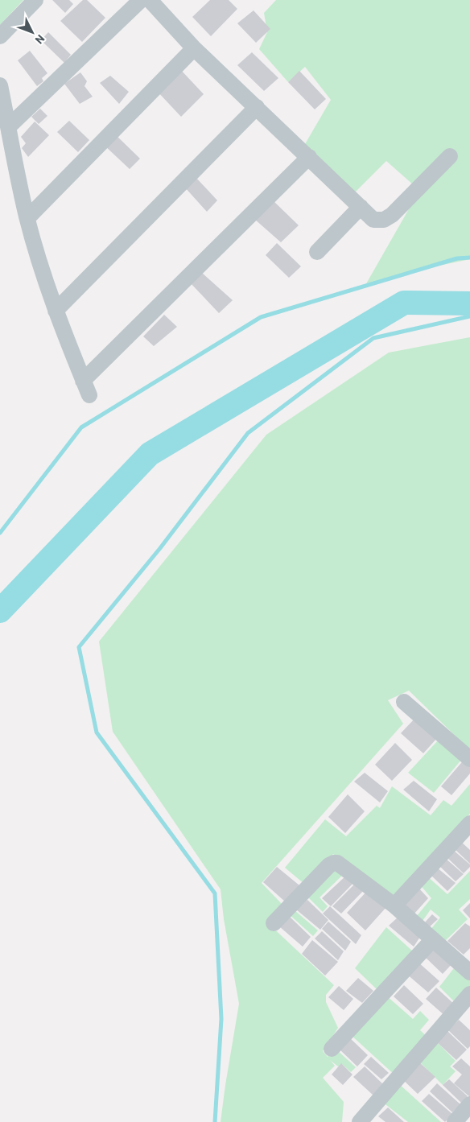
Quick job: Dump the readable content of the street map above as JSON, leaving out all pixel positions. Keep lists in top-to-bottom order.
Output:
{
  "north": "bottom right"
}
